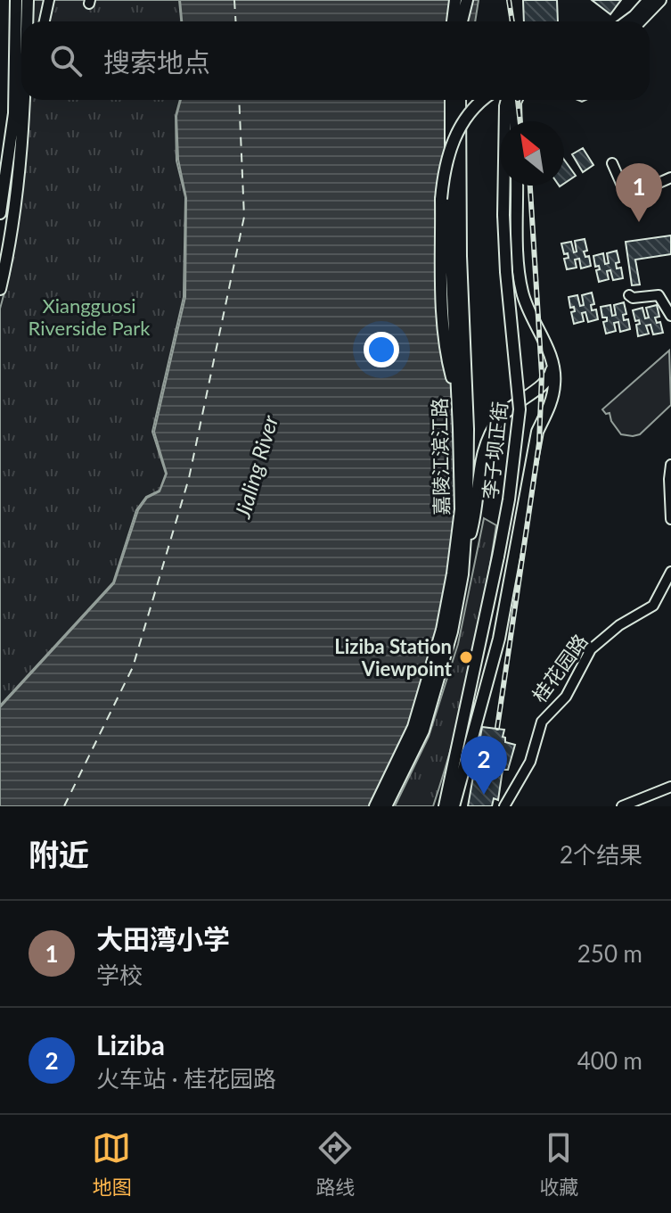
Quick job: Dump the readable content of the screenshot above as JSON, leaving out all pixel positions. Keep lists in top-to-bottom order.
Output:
{
  "streets": {
    "main road": ["李子坝正街", "嘉陵江滨江路"],
    "street": ["桂花园路"]
  },
  "water": ["Jialing River"],
  "parks": ["Xiangguosi Riverside Park"],
  "places": ["Liziba Station Viewpoint"],
  "north": "top left",
  "page": {
    "search": "搜索地点",
    "pins": ["1", "2"],
    "heading": ["附近", "2个结果"],
    "list": [
      {
        "mark": "1",
        "name": "大田湾小学",
        "note": "学校",
        "value": "250 m"
      },
      {
        "mark": "2",
        "name": "Liziba",
        "note": "火车站 · 桂花园路",
        "value": "400 m"
      }
    ],
    "nav": ["地图", "路线", "收藏"]
  }
}
